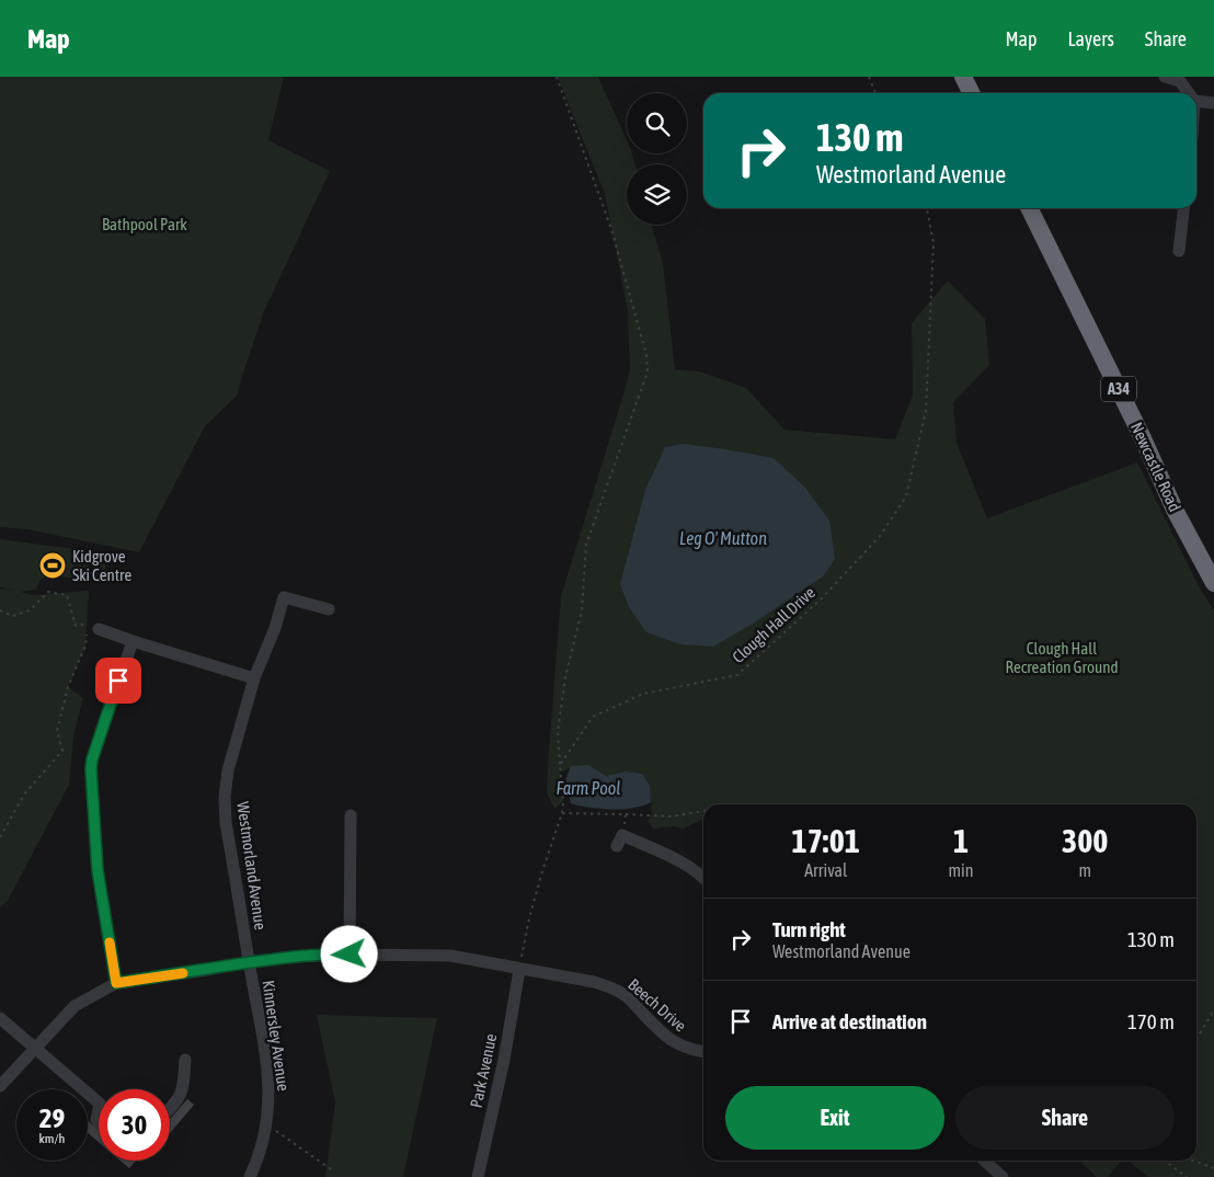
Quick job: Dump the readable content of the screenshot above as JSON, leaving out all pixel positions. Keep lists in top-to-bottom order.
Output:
{
  "streets": {
    "highway": ["A34", "Newcastle Road"],
    "street": [
      "Westmorland Avenue",
      "Beech Drive",
      "Kinnersley Avenue",
      "Park Avenue"
    ],
    "path": ["Clough Hall Drive"]
  },
  "crossings": [
    ["Westmorland Avenue", "Beech Drive"],
    ["Westmorland Avenue", "Kinnersley Avenue"],
    ["Beech Drive", "Kinnersley Avenue"],
    ["Beech Drive", "Park Avenue"]
  ],
  "water": ["Leg O' Mutton", "Farm Pool"],
  "parks": ["Bathpool Park", "Clough Hall Recreation Ground"],
  "places": {
    "sports": ["Kidgrove Ski Centre"]
  },
  "page": {
    "header": "Map",
    "nav": ["Map", "Layers", "Share"],
    "turn": ["130 m", "Westmorland Avenue"],
    "eta": [
      "17:01",
      "Arrival",
      "1",
      "min",
      "300",
      "m"
    ],
    "list": [
      {
        "name": "Turn right",
        "note": "Westmorland Avenue",
        "value": "130 m"
      },
      {
        "name": "Arrive at destination",
        "value": "170 m"
      }
    ],
    "buttons": ["Exit", "Share"],
    "speed": "29 km/h",
    "limit": "30"
  }
}
